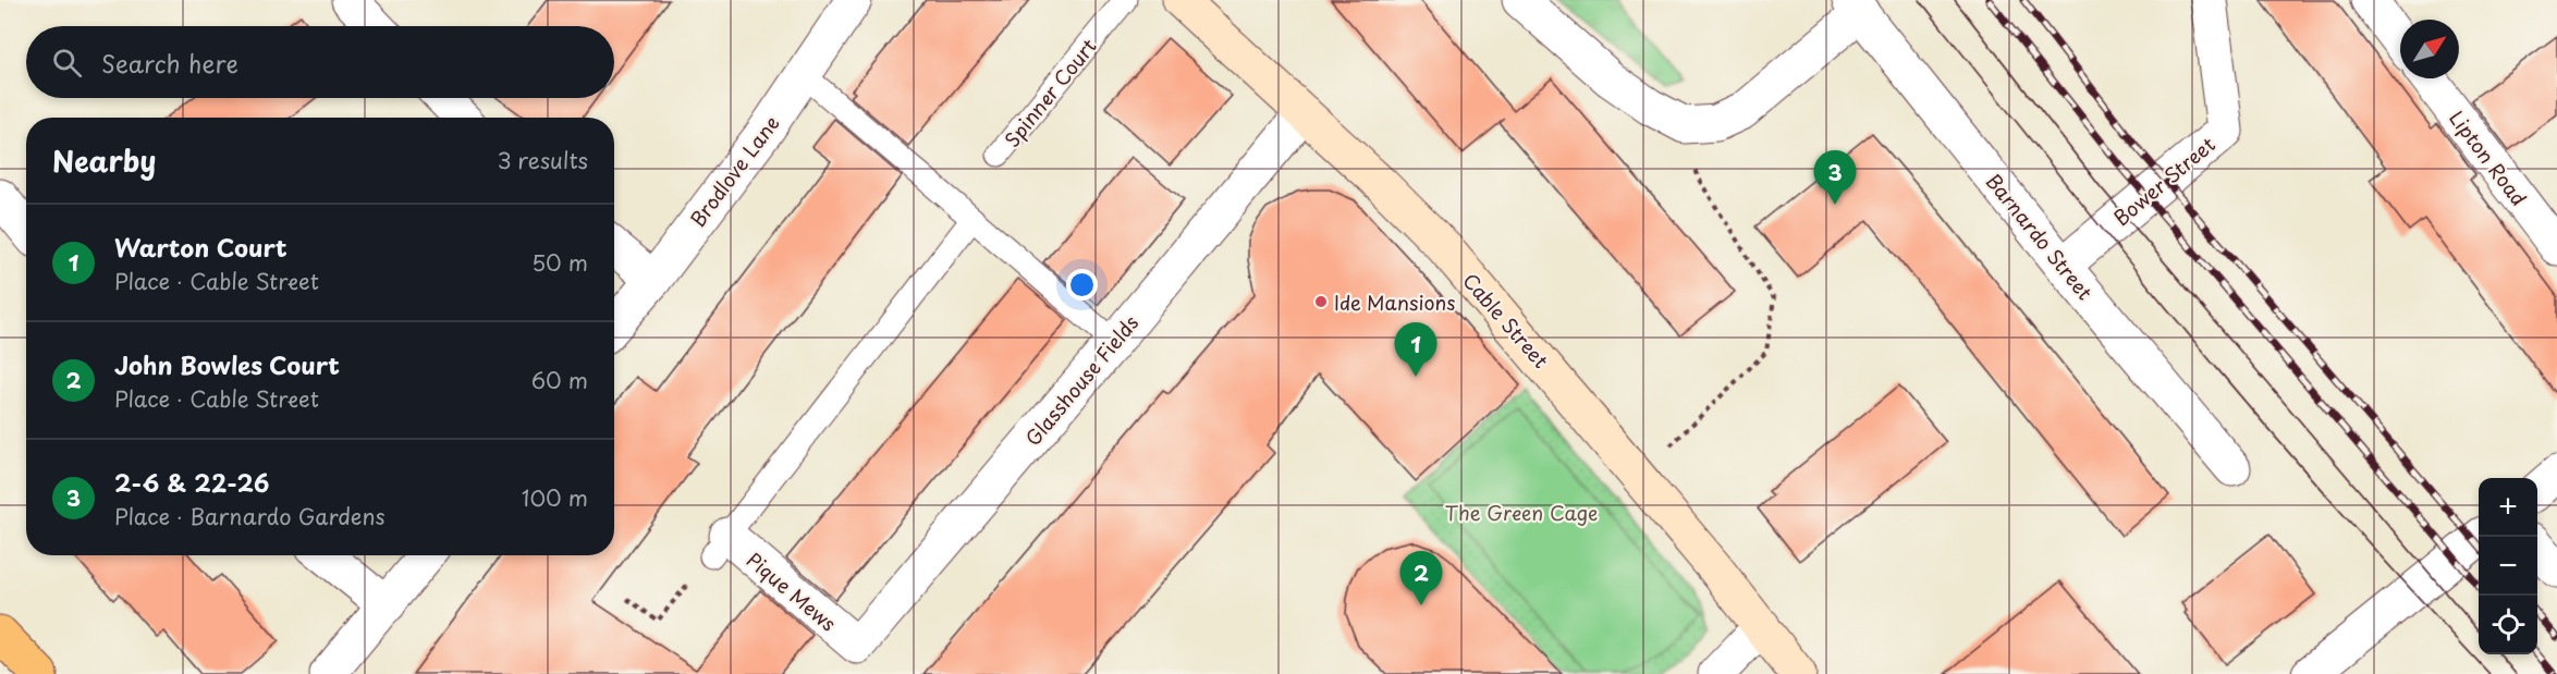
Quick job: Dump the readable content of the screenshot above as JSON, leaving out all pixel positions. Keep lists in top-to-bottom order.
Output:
{
  "streets": {
    "main road": ["Cable Street"],
    "street": [
      "Lipton Road",
      "Brodlove Lane",
      "Bower Street",
      "Barnardo Street",
      "Glasshouse Fields",
      "Pique Mews"
    ],
    "lane": ["Spinner Court"]
  },
  "crossings": [
    ["Bower Street", "Barnardo Street"],
    ["Cable Street", "Glasshouse Fields"],
    ["Glasshouse Fields", "Pique Mews"]
  ],
  "parks": ["The Green Cage"],
  "places": ["Ide Mansions"],
  "north": "top right",
  "page": {
    "search": "Search here",
    "heading": ["Nearby", "3 results"],
    "pins": ["3", "1", "2"],
    "list": [
      {
        "mark": "1",
        "name": "Warton Court",
        "note": "Place · Cable Street",
        "value": "50 m"
      },
      {
        "mark": "2",
        "name": "John Bowles Court",
        "note": "Place · Cable Street",
        "value": "60 m"
      },
      {
        "mark": "3",
        "name": "2-6 & 22-26",
        "note": "Place · Barnardo Gardens",
        "value": "100 m"
      }
    ],
    "map_buttons": ["+", "−"]
  }
}
